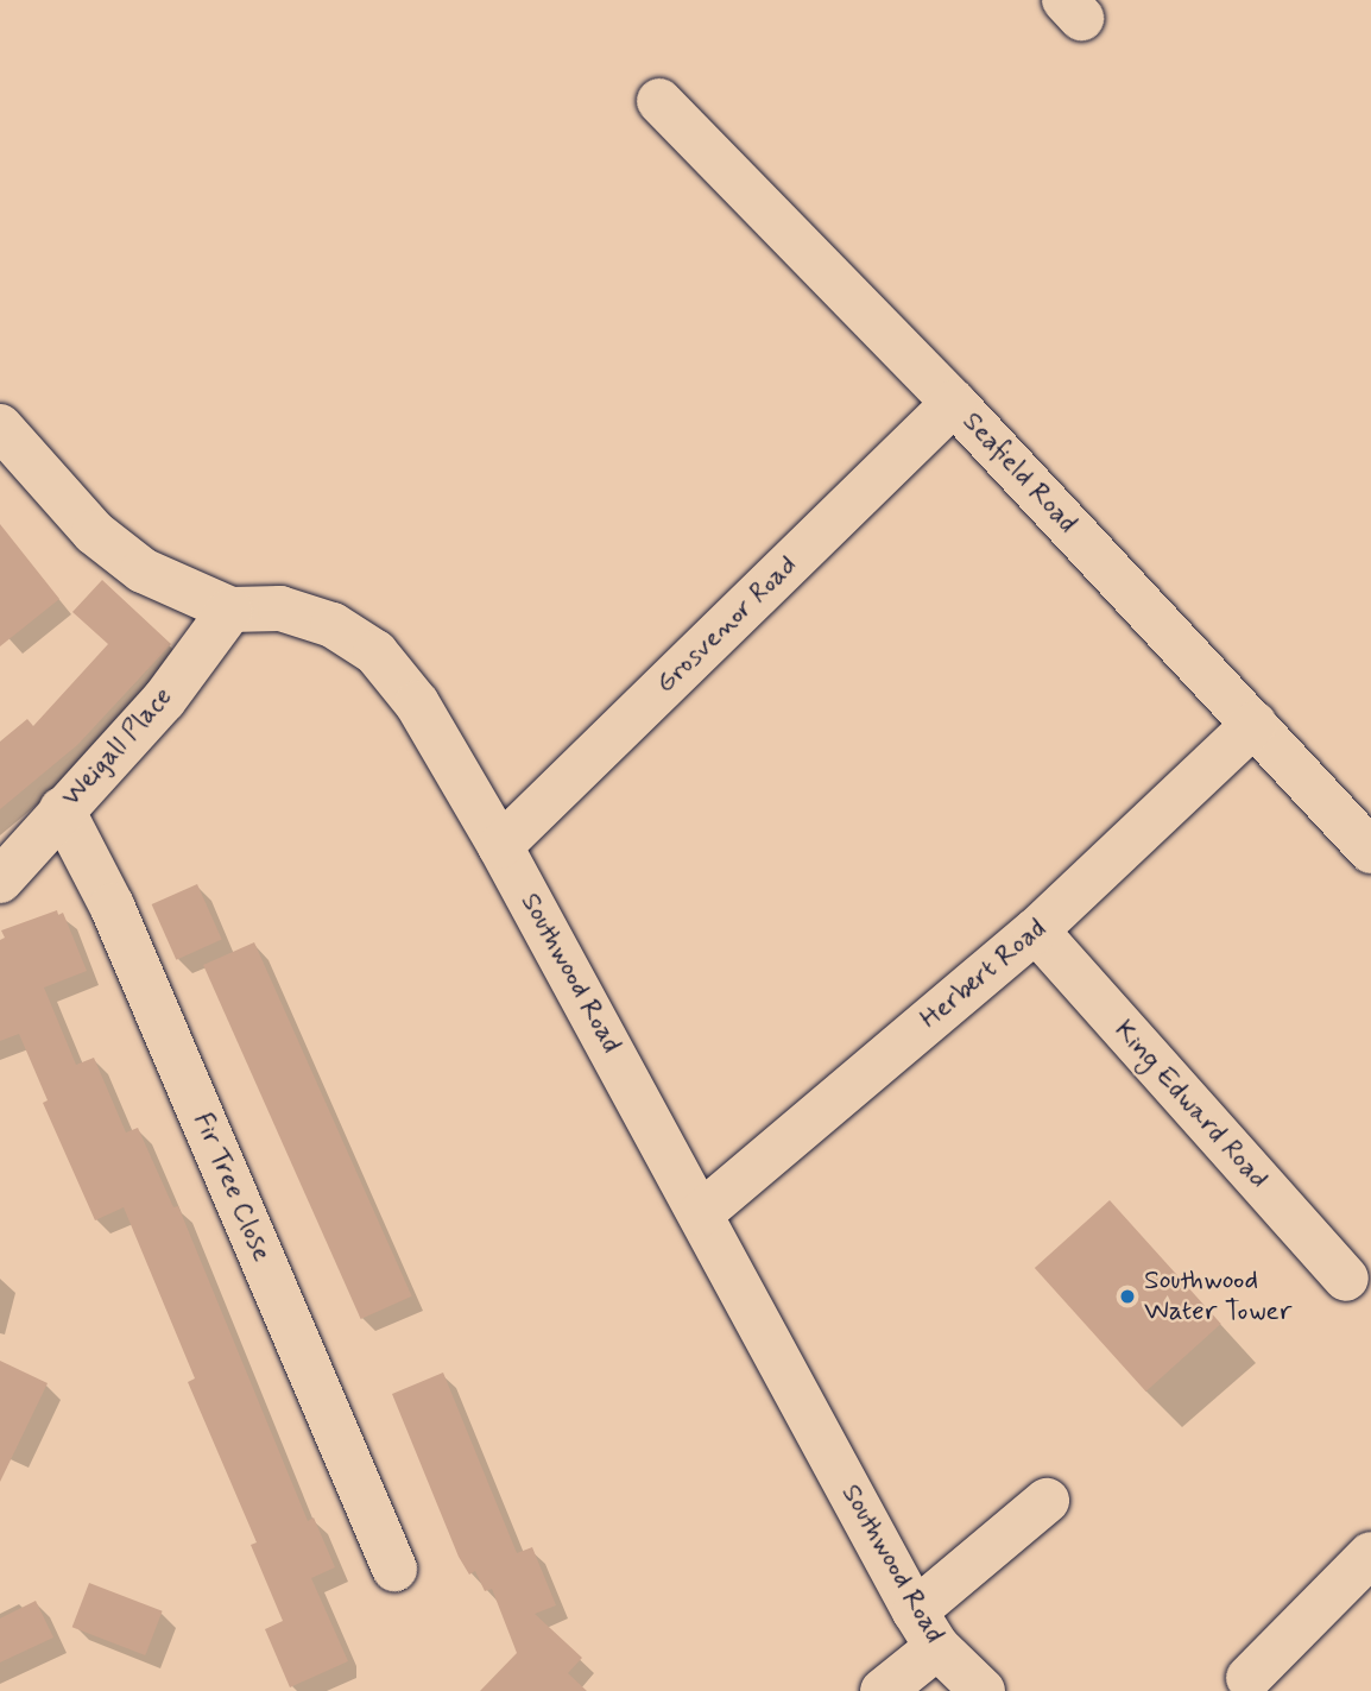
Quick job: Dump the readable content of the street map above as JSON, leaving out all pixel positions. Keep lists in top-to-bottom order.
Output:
{
  "streets": {
    "street": [
      "Seafield Road",
      "Grosvenor Road",
      "Weigall Place",
      "Southwood Road",
      "Herbert Road",
      "King Edward Road",
      "Fir Tree Close"
    ]
  },
  "crossings": [
    ["Seafield Road", "Grosvenor Road"],
    ["Seafield Road", "Herbert Road"],
    ["Grosvenor Road", "Southwood Road"],
    ["Weigall Place", "Southwood Road"],
    ["Weigall Place", "Fir Tree Close"],
    ["Southwood Road", "Herbert Road"],
    ["Herbert Road", "King Edward Road"]
  ],
  "places": ["Southwood Water Tower"]
}
